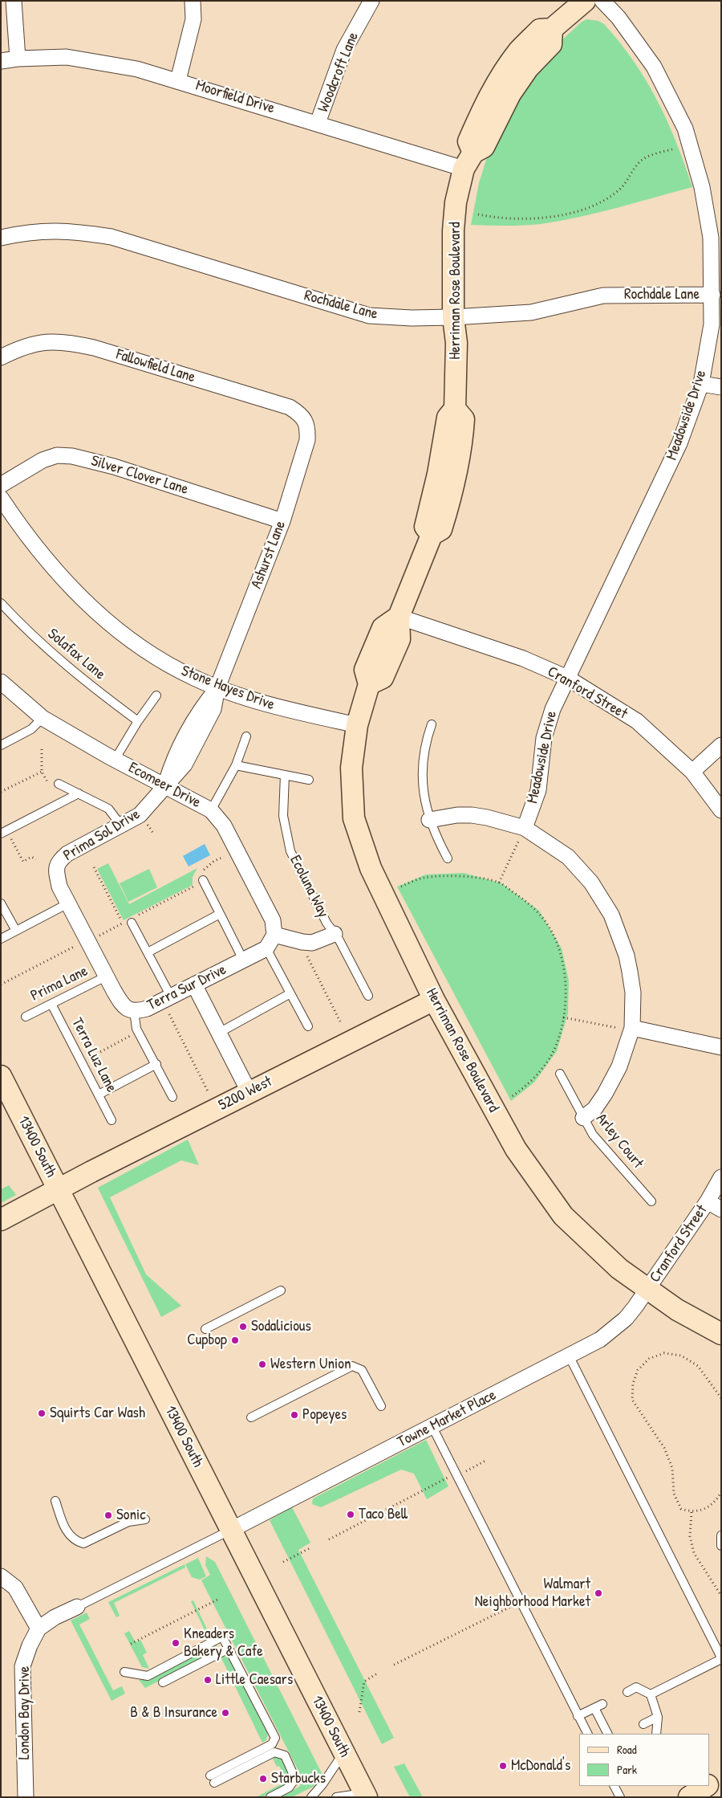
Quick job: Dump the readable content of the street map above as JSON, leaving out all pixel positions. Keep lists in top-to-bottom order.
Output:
{
  "streets": {
    "street": [
      "Woodcroft Lane",
      "Moorfield Drive",
      "Herriman Rose Boulevard",
      "Rochdale Lane",
      "Fallowfield Lane",
      "Meadowside Drive",
      "Silver Clover Lane",
      "Ashurst Lane",
      "Stone Hayes Drive",
      "Cranford Street",
      "Ecomeer Drive",
      "Prima Sol Drive",
      "Ecoluna Way",
      "Terra Sur Drive",
      "5200 West",
      "13400 South",
      "Towne Market Place",
      "London Bay Drive"
    ],
    "lane": [
      "Solafax Lane",
      "Prima Lane",
      "Terra Luz Lane",
      "Arley Court"
    ]
  },
  "crossings": [
    ["Woodcroft Lane", "Moorfield Drive"],
    ["Moorfield Drive", "Herriman Rose Boulevard"],
    ["Herriman Rose Boulevard", "Rochdale Lane"],
    ["Herriman Rose Boulevard", "Stone Hayes Drive"],
    ["Herriman Rose Boulevard", "Cranford Street"],
    ["Herriman Rose Boulevard", "5200 West"],
    ["Herriman Rose Boulevard", "Towne Market Place"],
    ["Rochdale Lane", "Meadowside Drive"],
    ["Fallowfield Lane", "Ashurst Lane"],
    ["Meadowside Drive", "Cranford Street"],
    ["Silver Clover Lane", "Ashurst Lane"],
    ["Ashurst Lane", "Stone Hayes Drive"],
    ["Ashurst Lane", "Prima Sol Drive"],
    ["Stone Hayes Drive", "Prima Sol Drive"],
    ["Cranford Street", "Towne Market Place"],
    ["Ecomeer Drive", "Prima Sol Drive"],
    ["Ecomeer Drive", "Ecoluna Way"],
    ["Prima Sol Drive", "Terra Sur Drive"],
    ["Prima Lane", "Terra Sur Drive"],
    ["Prima Lane", "Terra Luz Lane"],
    ["5200 West", "13400 South"],
    ["13400 South", "Towne Market Place"]
  ],
  "places": [
    "Sodalicious",
    "Cupbop",
    "Western Union",
    "Squirts Car Wash",
    "Popeyes",
    "Taco Bell",
    "Sonic",
    "Walmart Neighborhood Market",
    "Kneaders Bakery & Cafe",
    "Little Caesars",
    "B & B Insurance",
    "McDonald's",
    "Starbucks"
  ],
  "legend": ["Road", "Park"]
}
